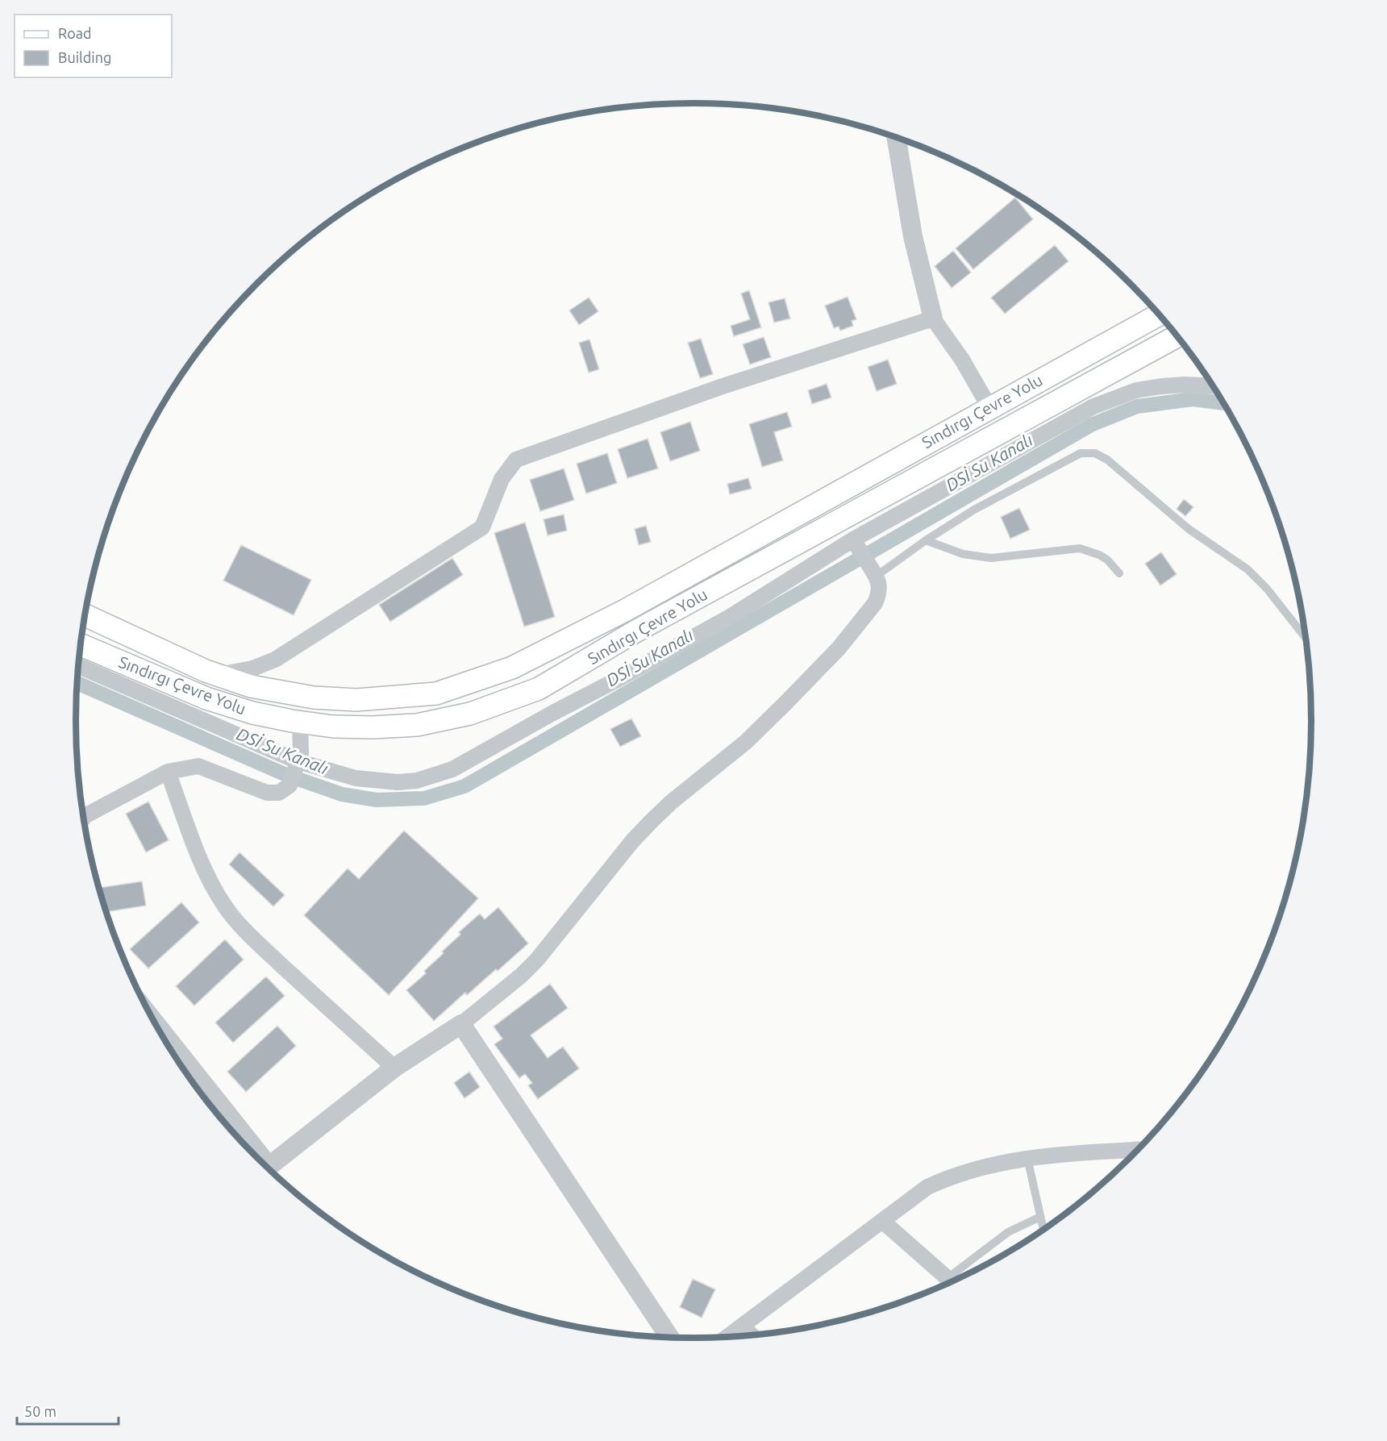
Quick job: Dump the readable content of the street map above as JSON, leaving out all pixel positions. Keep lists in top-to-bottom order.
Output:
{
  "streets": {
    "main road": ["Sındırgı Çevre Yolu"]
  },
  "water": ["DSİ Su Kanalı"],
  "legend": ["Road", "Building"],
  "scale_bar": "50 m"
}
